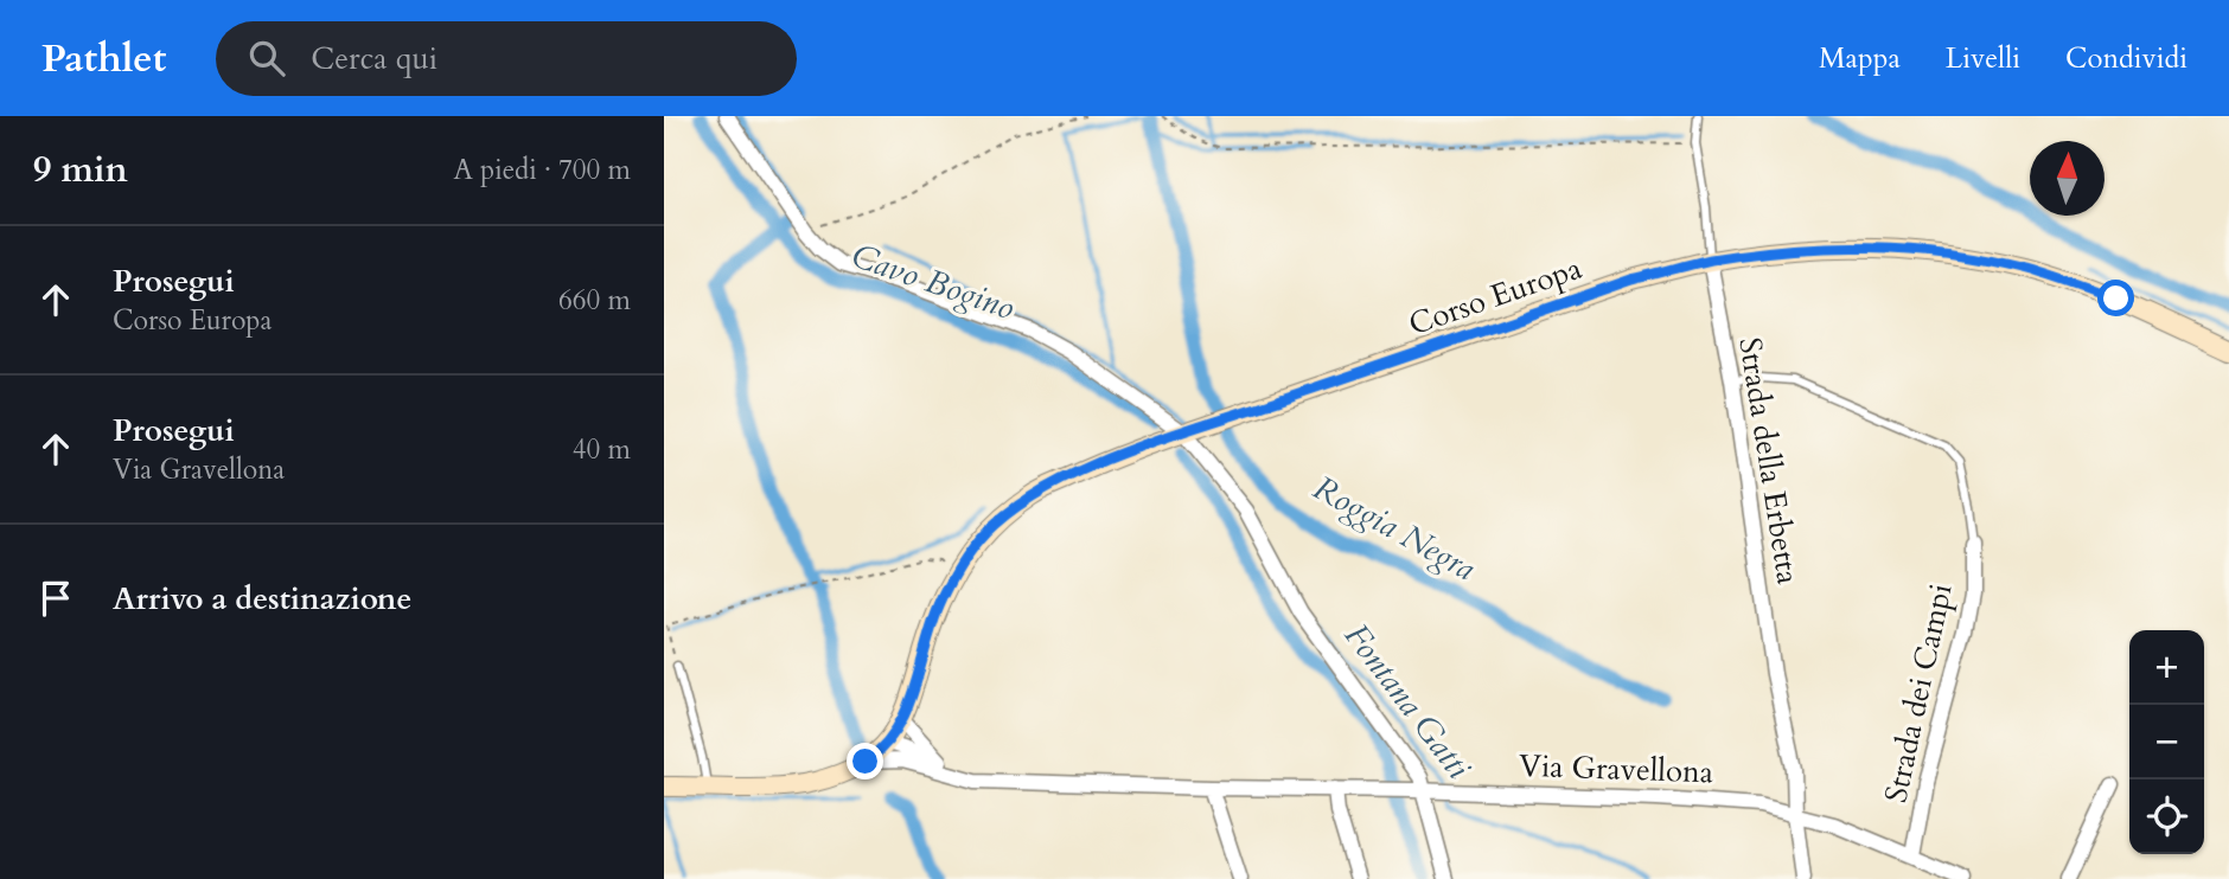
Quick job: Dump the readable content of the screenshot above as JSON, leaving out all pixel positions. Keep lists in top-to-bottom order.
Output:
{
  "streets": {
    "main road": ["Corso Europa", "Via Gravellona"],
    "street": ["Strada della Erbetta", "Strada dei Campi"]
  },
  "crossings": [
    ["Corso Europa", "Strada della Erbetta"],
    ["Corso Europa", "Via Gravellona"],
    ["Strada della Erbetta", "Via Gravellona"],
    ["Strada dei Campi", "Via Gravellona"]
  ],
  "water": ["Cavo Bogino", "Roggia Negra", "Fontana Gatti"],
  "north": "top",
  "page": {
    "header": "Pathlet",
    "search": "Cerca qui",
    "nav": ["Mappa", "Livelli", "Condividi"],
    "heading": ["9 min", "A piedi · 700 m"],
    "list": [
      ["Prosegui", "Corso Europa", "660 m"],
      ["Prosegui", "Via Gravellona", "40 m"],
      "Arrivo a destinazione"
    ],
    "map_buttons": ["+", "−"]
  }
}
